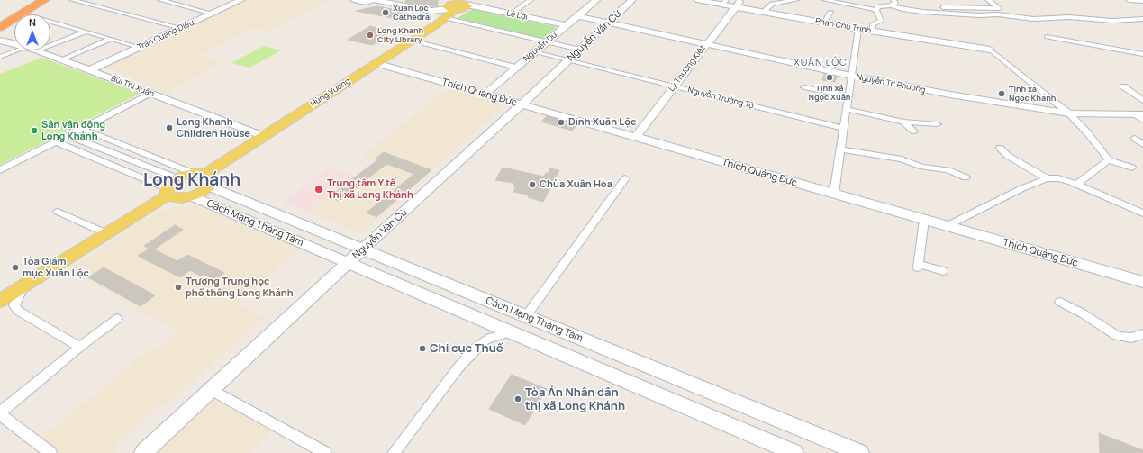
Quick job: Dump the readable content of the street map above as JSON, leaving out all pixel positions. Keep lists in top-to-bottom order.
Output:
{
  "streets": {
    "main road": ["Hùng Vương"],
    "street": [
      "Lê Lợi",
      "Phan Chu Trinh",
      "Trần Quang Diệu",
      "Nguyễn Văn Cừ",
      "Nguyễn Du",
      "Lý Thường Kiệt",
      "Nguyễn Tri Phương",
      "Bùi Thị Xuân",
      "Thích Quảng Đức",
      "Nguyễn Trường Tộ",
      "Cách Mạng Tháng Tám"
    ]
  },
  "crossings": [
    ["Lê Lợi", "Nguyễn Du"],
    ["Phan Chu Trinh", "Lý Thường Kiệt"],
    ["Trần Quang Diệu", "Bùi Thị Xuân"],
    ["Nguyễn Văn Cừ", "Nguyễn Tri Phương"],
    ["Nguyễn Văn Cừ", "Thích Quảng Đức"],
    ["Nguyễn Văn Cừ", "Nguyễn Trường Tộ"],
    ["Nguyễn Văn Cừ", "Cách Mạng Tháng Tám"],
    ["Nguyễn Du", "Nguyễn Tri Phương"],
    ["Nguyễn Du", "Thích Quảng Đức"],
    ["Nguyễn Du", "Nguyễn Trường Tộ"],
    ["Lý Thường Kiệt", "Nguyễn Tri Phương"],
    ["Lý Thường Kiệt", "Thích Quảng Đức"],
    ["Lý Thường Kiệt", "Nguyễn Trường Tộ"],
    ["Bùi Thị Xuân", "Hùng Vương"],
    ["Hùng Vương", "Thích Quảng Đức"],
    ["Hùng Vương", "Cách Mạng Tháng Tám"]
  ],
  "districts": ["XUÂN LỘC", "Long Khánh"],
  "places": [
    "Xuan Loc Cathedral",
    "Long Khanh City Library",
    "Tịnh xá Ngọc Xuân",
    "Tịnh xá Ngọc Khánh",
    "Đình Xuân Lộc",
    "Long Khanh Children House",
    "Sân vận động Long Khánh",
    "Chùa Xuân Hòa",
    "Trung tâm Y tế Thị xã Long Khánh",
    "Tòa Giám mục Xuân Lộc",
    "Trường Trung học phổ thông Long Khánh",
    "Chi cục Thuế",
    "Tòa Án Nhân dân thị xã Long Khánh"
  ],
  "north": "top"
}
